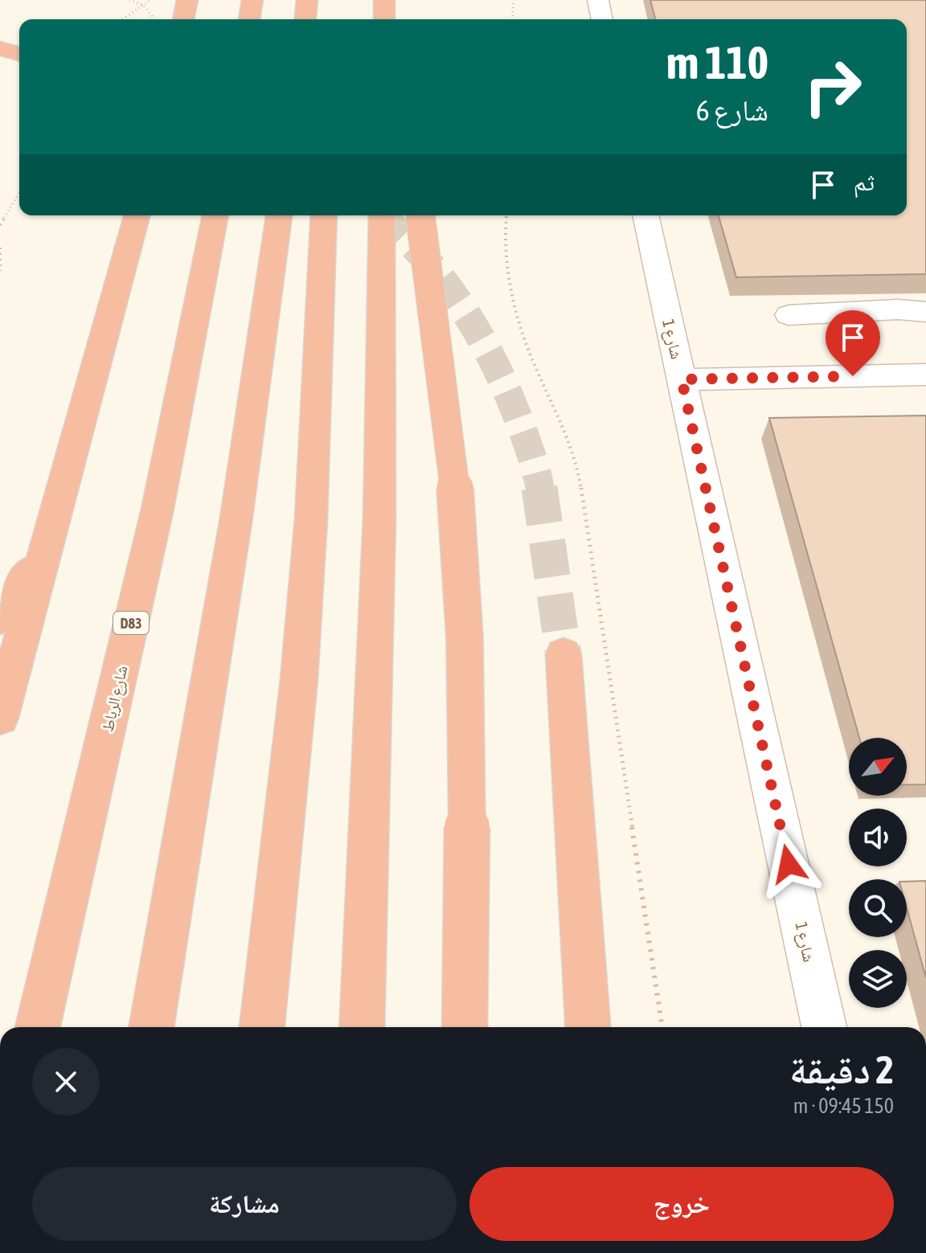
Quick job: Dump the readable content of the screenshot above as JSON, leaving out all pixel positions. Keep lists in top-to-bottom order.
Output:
{
  "streets": {
    "highway": ["D83", "شارع الرباط"],
    "street": ["شارع 1"]
  },
  "north": "top right",
  "page": {
    "turn": ["110 m", "شارع 6"],
    "then": "ثم",
    "heading": ["2 دقيقة", "150 m · 09:45"],
    "buttons": ["خروج", "مشاركة"]
  }
}
